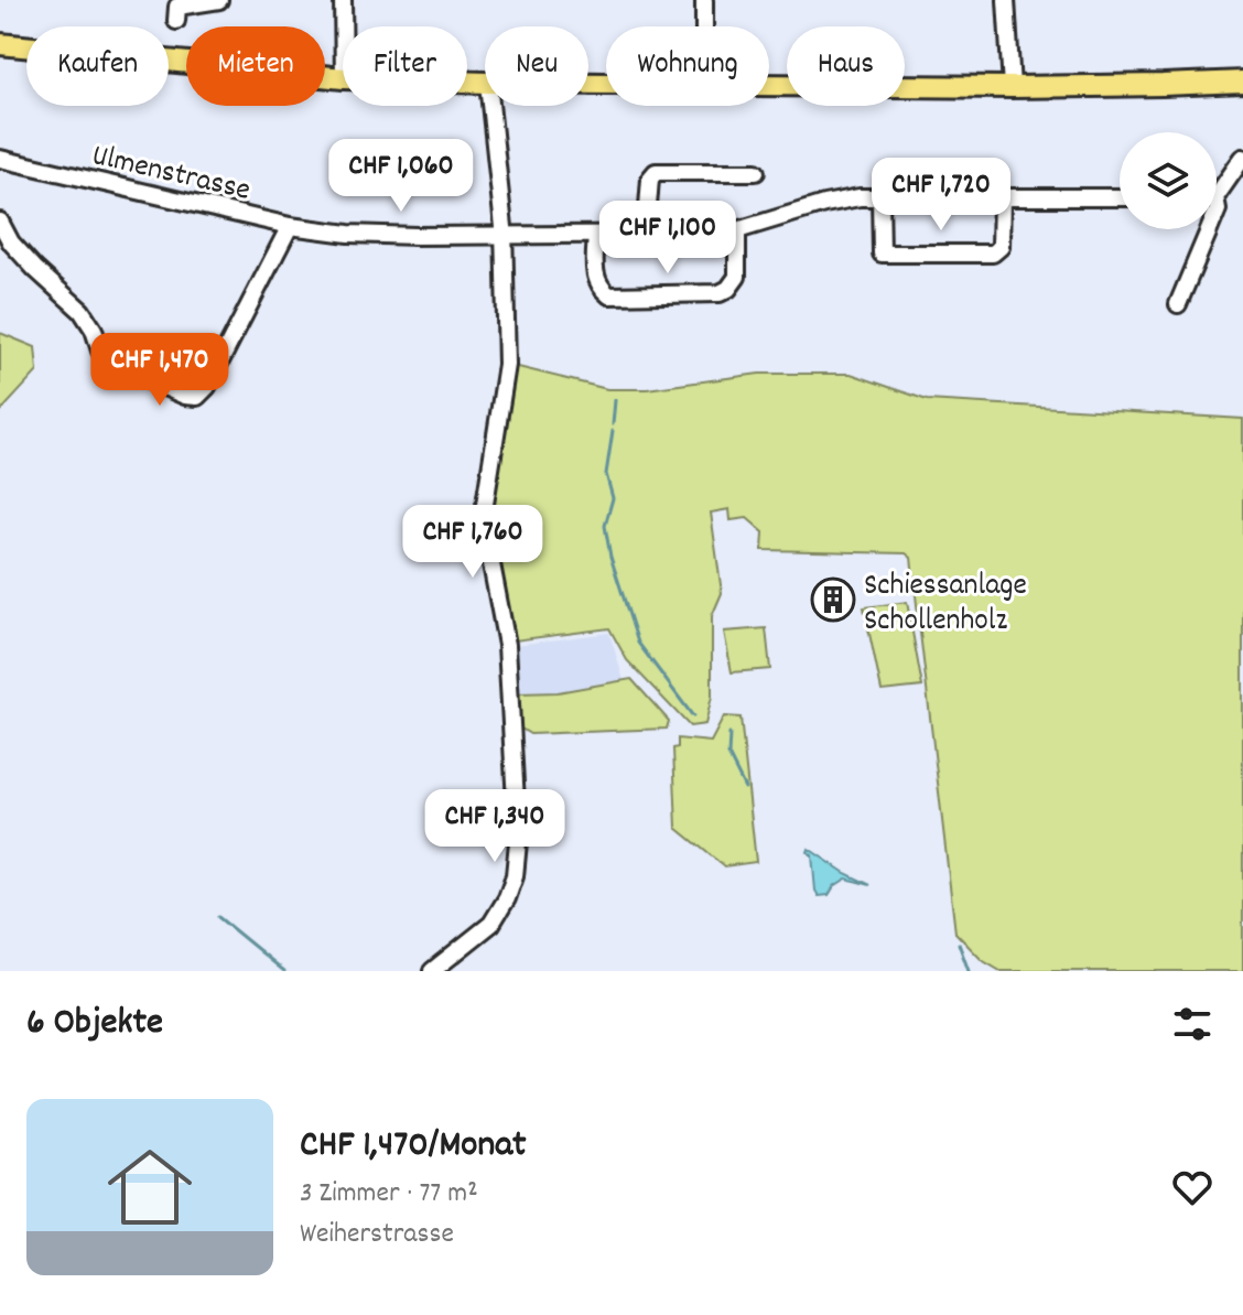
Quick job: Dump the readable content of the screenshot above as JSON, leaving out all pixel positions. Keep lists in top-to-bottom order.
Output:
{
  "streets": {
    "street": ["Ulmenstrasse"]
  },
  "places": {
    "building": ["Schiessanlage Schollenholz"]
  },
  "page": {
    "chip": [
      "Kaufen",
      "Mieten",
      "Filter",
      "Neu",
      "Wohnung",
      "Haus"
    ],
    "price": [
      "CHF 1,060",
      "CHF 1,720",
      "CHF 1,100",
      "CHF 1,470",
      "CHF 1,760",
      "CHF 1,340"
    ],
    "heading": "6 Objekte",
    "list": [
      {
        "name": "CHF 1,470/Monat",
        "note": "3 Zimmer · 77 m² · Weiherstrasse"
      }
    ]
  }
}
